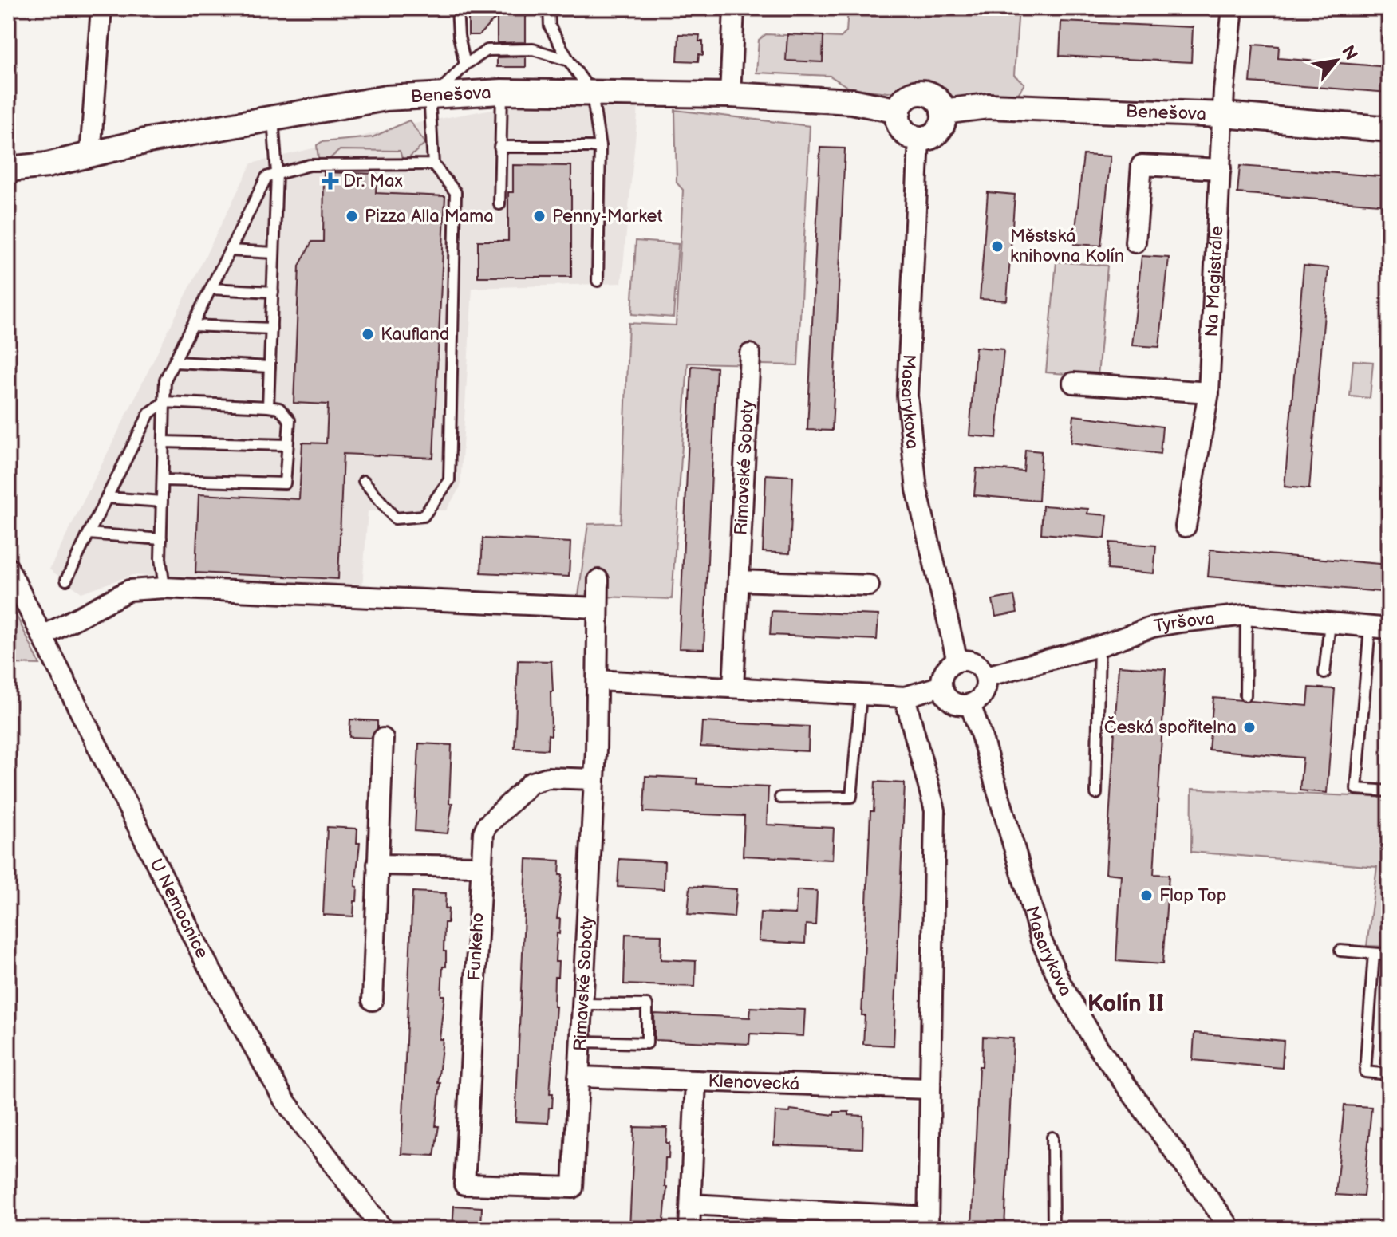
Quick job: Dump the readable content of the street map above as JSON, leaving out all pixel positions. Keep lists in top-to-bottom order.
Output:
{
  "streets": {
    "street": [
      "Benešova",
      "Na Magistrále",
      "Masarykova",
      "Rimavské Soboty",
      "Tyršova",
      "U Nemocnice",
      "Funkeho",
      "Klenovecká"
    ]
  },
  "crossings": [
    ["Benešova", "Na Magistrále"],
    ["Benešova", "Masarykova"],
    ["Masarykova", "Tyršova"],
    ["Rimavské Soboty", "Funkeho"],
    ["Rimavské Soboty", "Klenovecká"]
  ],
  "districts": ["Kolín II"],
  "places": {
    "health": ["Dr. Max"],
    "other": [
      "Pizza Alla Mama",
      "Penny-Market",
      "Městská knihovna Kolín",
      "Kaufland",
      "Česká spořitelna",
      "Flop Top"
    ]
  },
  "north": "top right"
}
